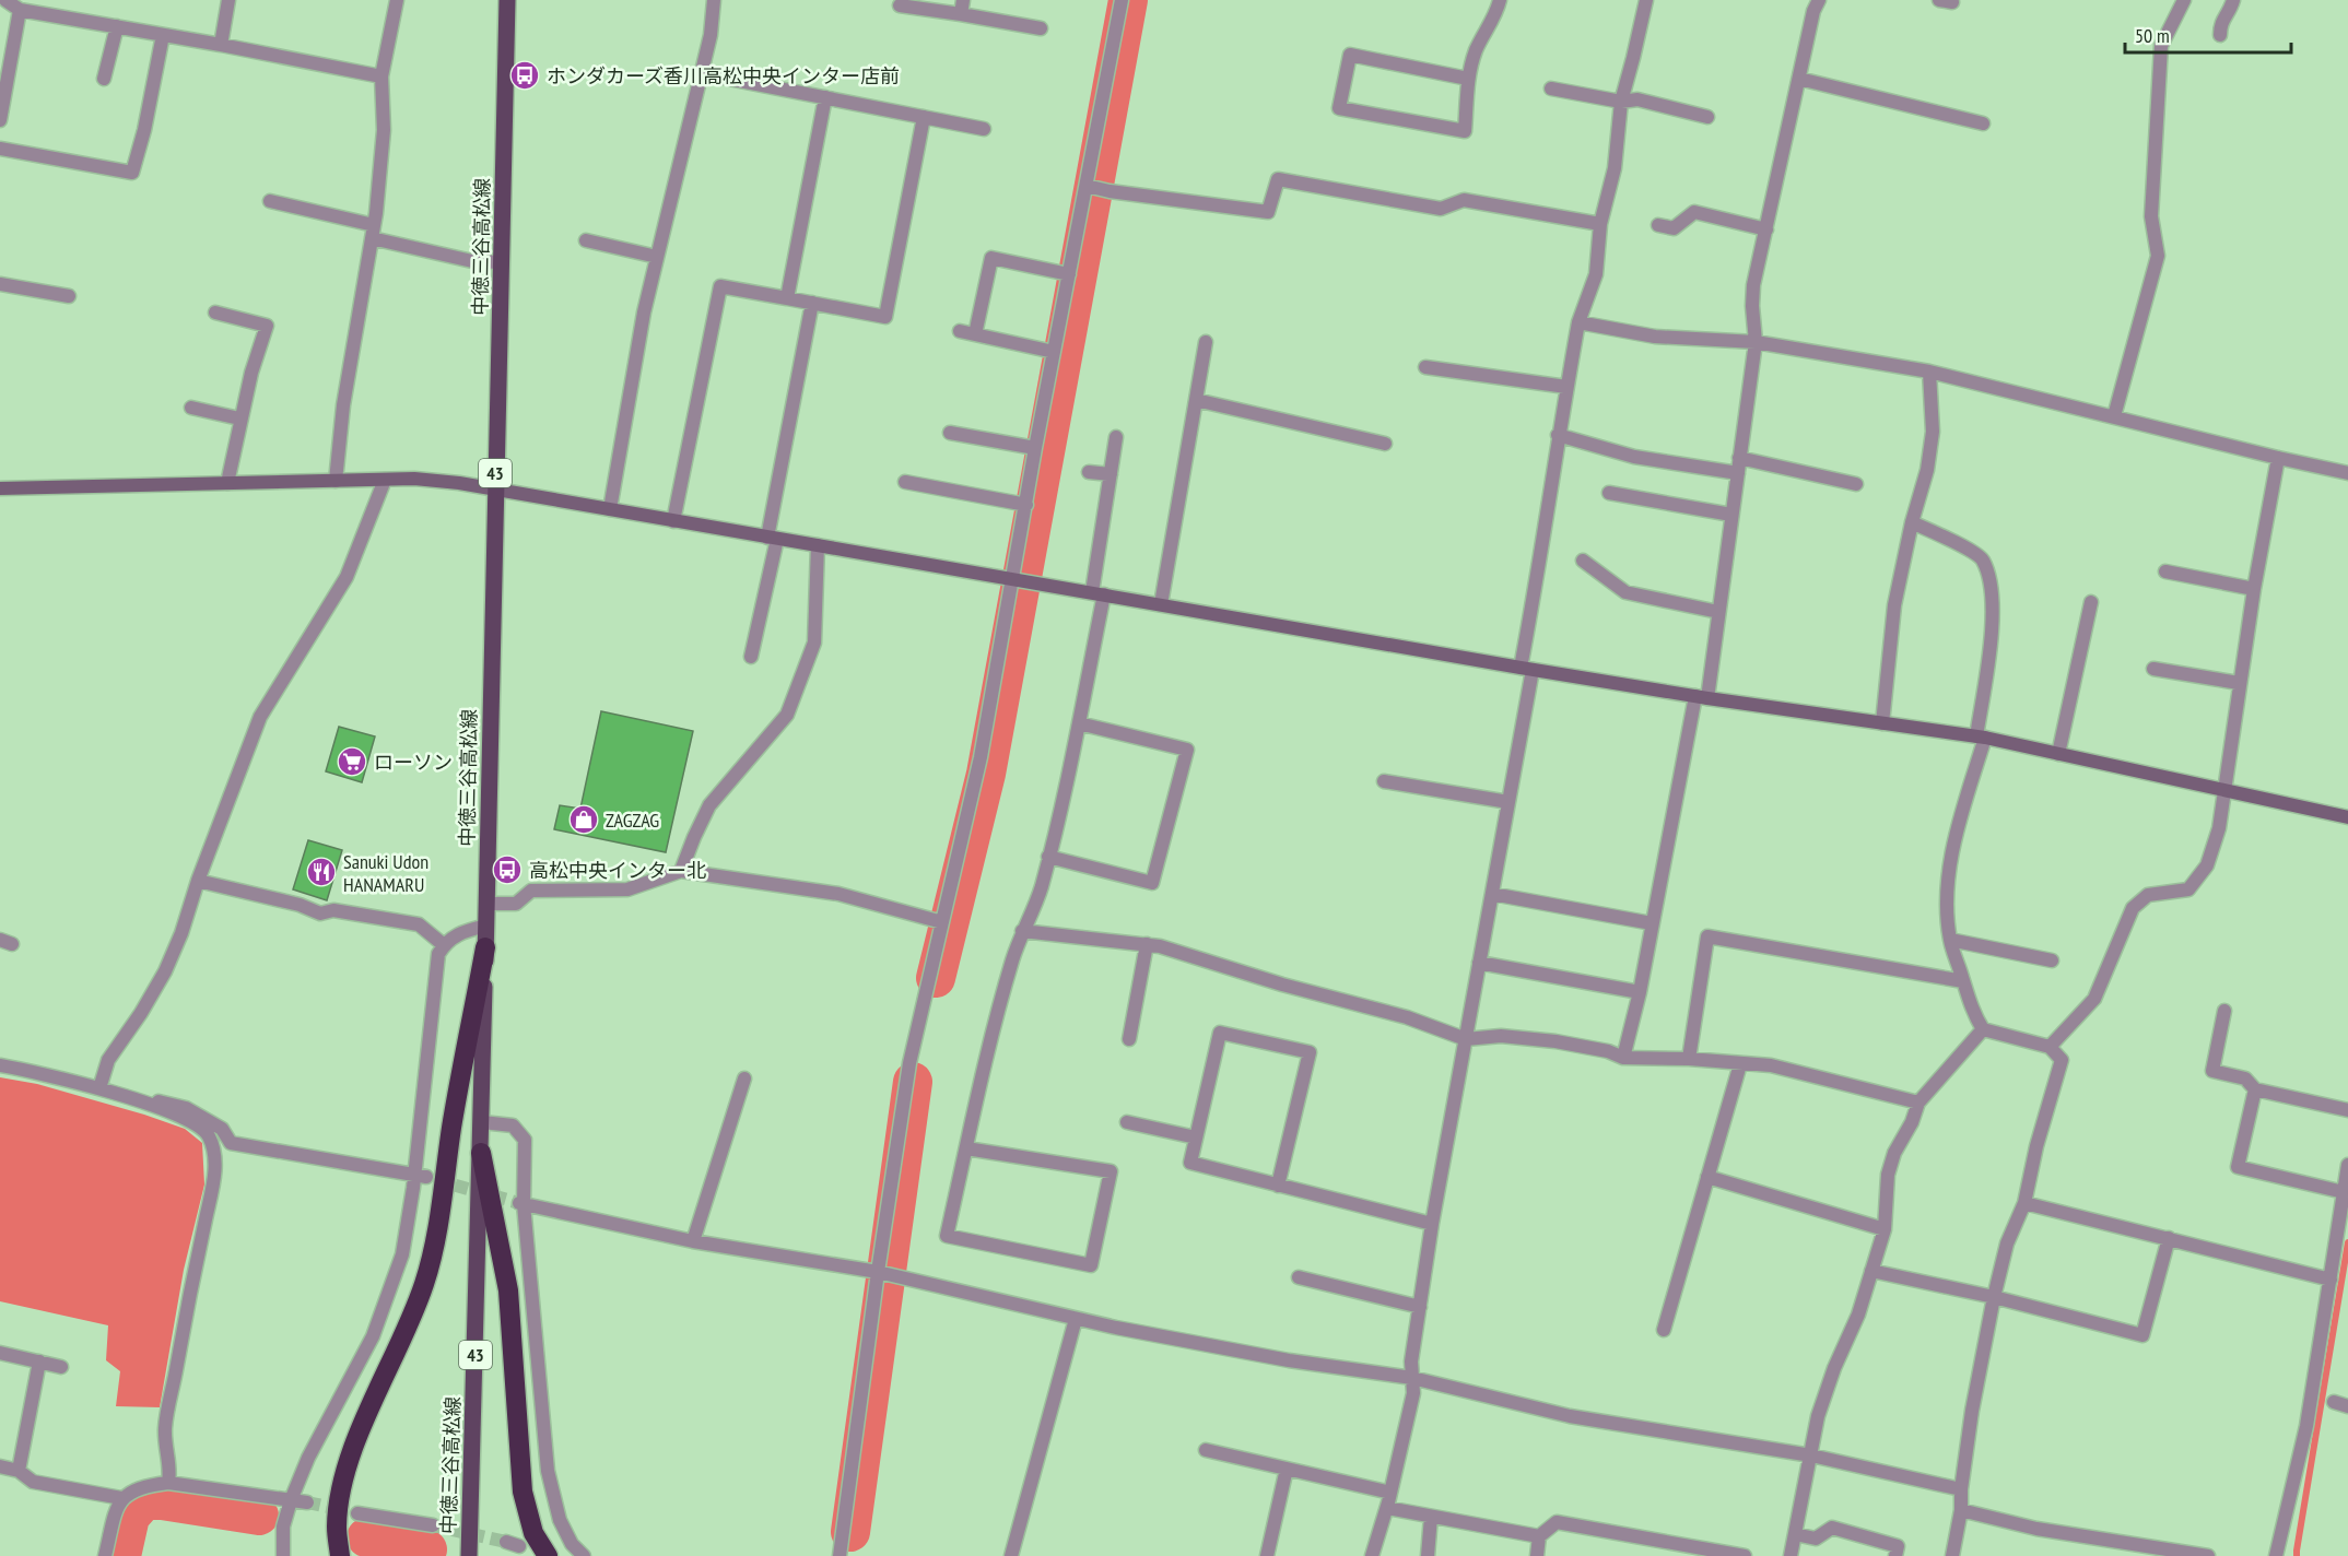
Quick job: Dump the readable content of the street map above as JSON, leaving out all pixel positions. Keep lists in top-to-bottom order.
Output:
{
  "streets": {
    "main road": ["中徳三谷高松線", "43"]
  },
  "places": {
    "bus stop": ["ホンダカーズ香川高松中央インター店前", "高松中央インター北"],
    "supermarket": ["ローソン"],
    "shop": ["ZAGZAG"],
    "restaurant": ["Sanuki Udon HANAMARU"]
  },
  "scale_bar": "50 m"
}
